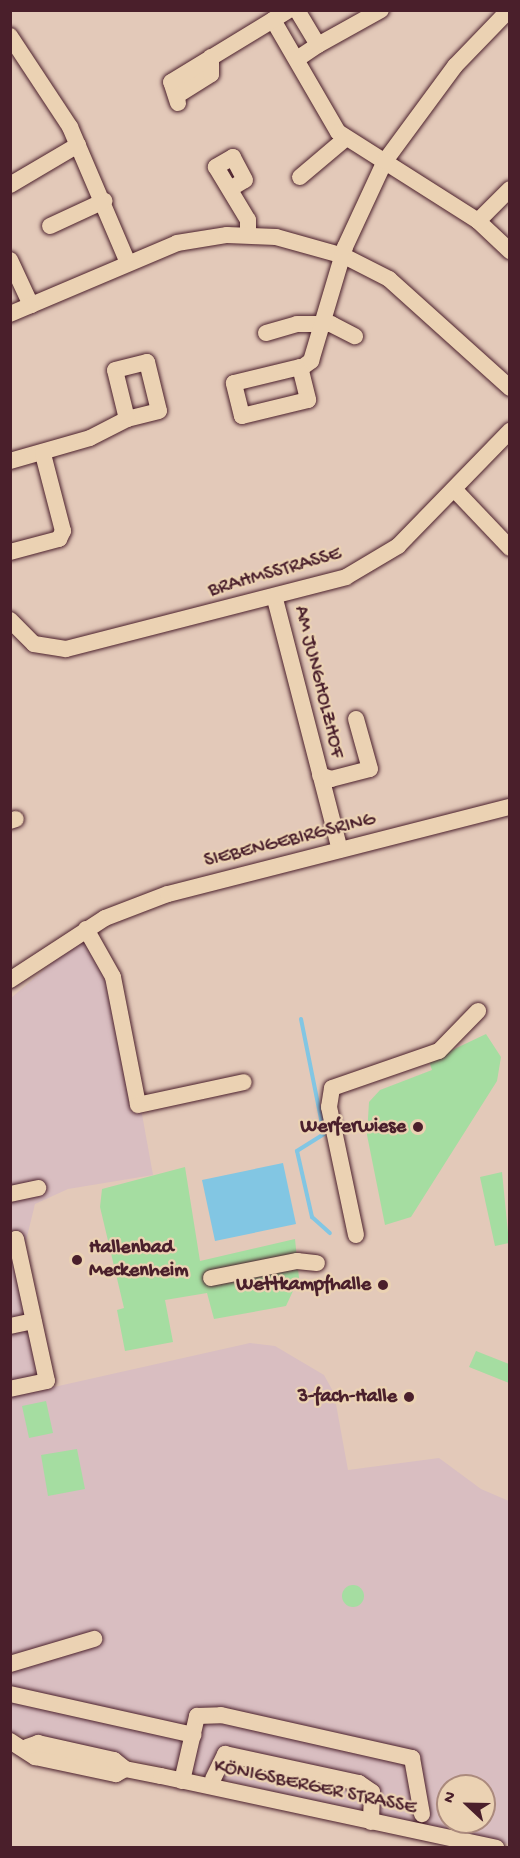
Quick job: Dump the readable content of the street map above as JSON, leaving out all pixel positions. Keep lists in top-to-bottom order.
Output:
{
  "streets": {
    "street": [
      "BRAHMSSTRASSE",
      "AM JUNGHOLZHOF",
      "SIEBENGEBIRGSRING",
      "KÖNIGSBERGER STRASSE"
    ]
  },
  "crossings": [
    ["BRAHMSSTRASSE", "AM JUNGHOLZHOF"],
    ["AM JUNGHOLZHOF", "SIEBENGEBIRGSRING"]
  ],
  "places": [
    "Werferwiese",
    "Hallenbad Meckenheim",
    "Wettkampfhalle",
    "3-fach-Halle"
  ],
  "north": "left"
}
